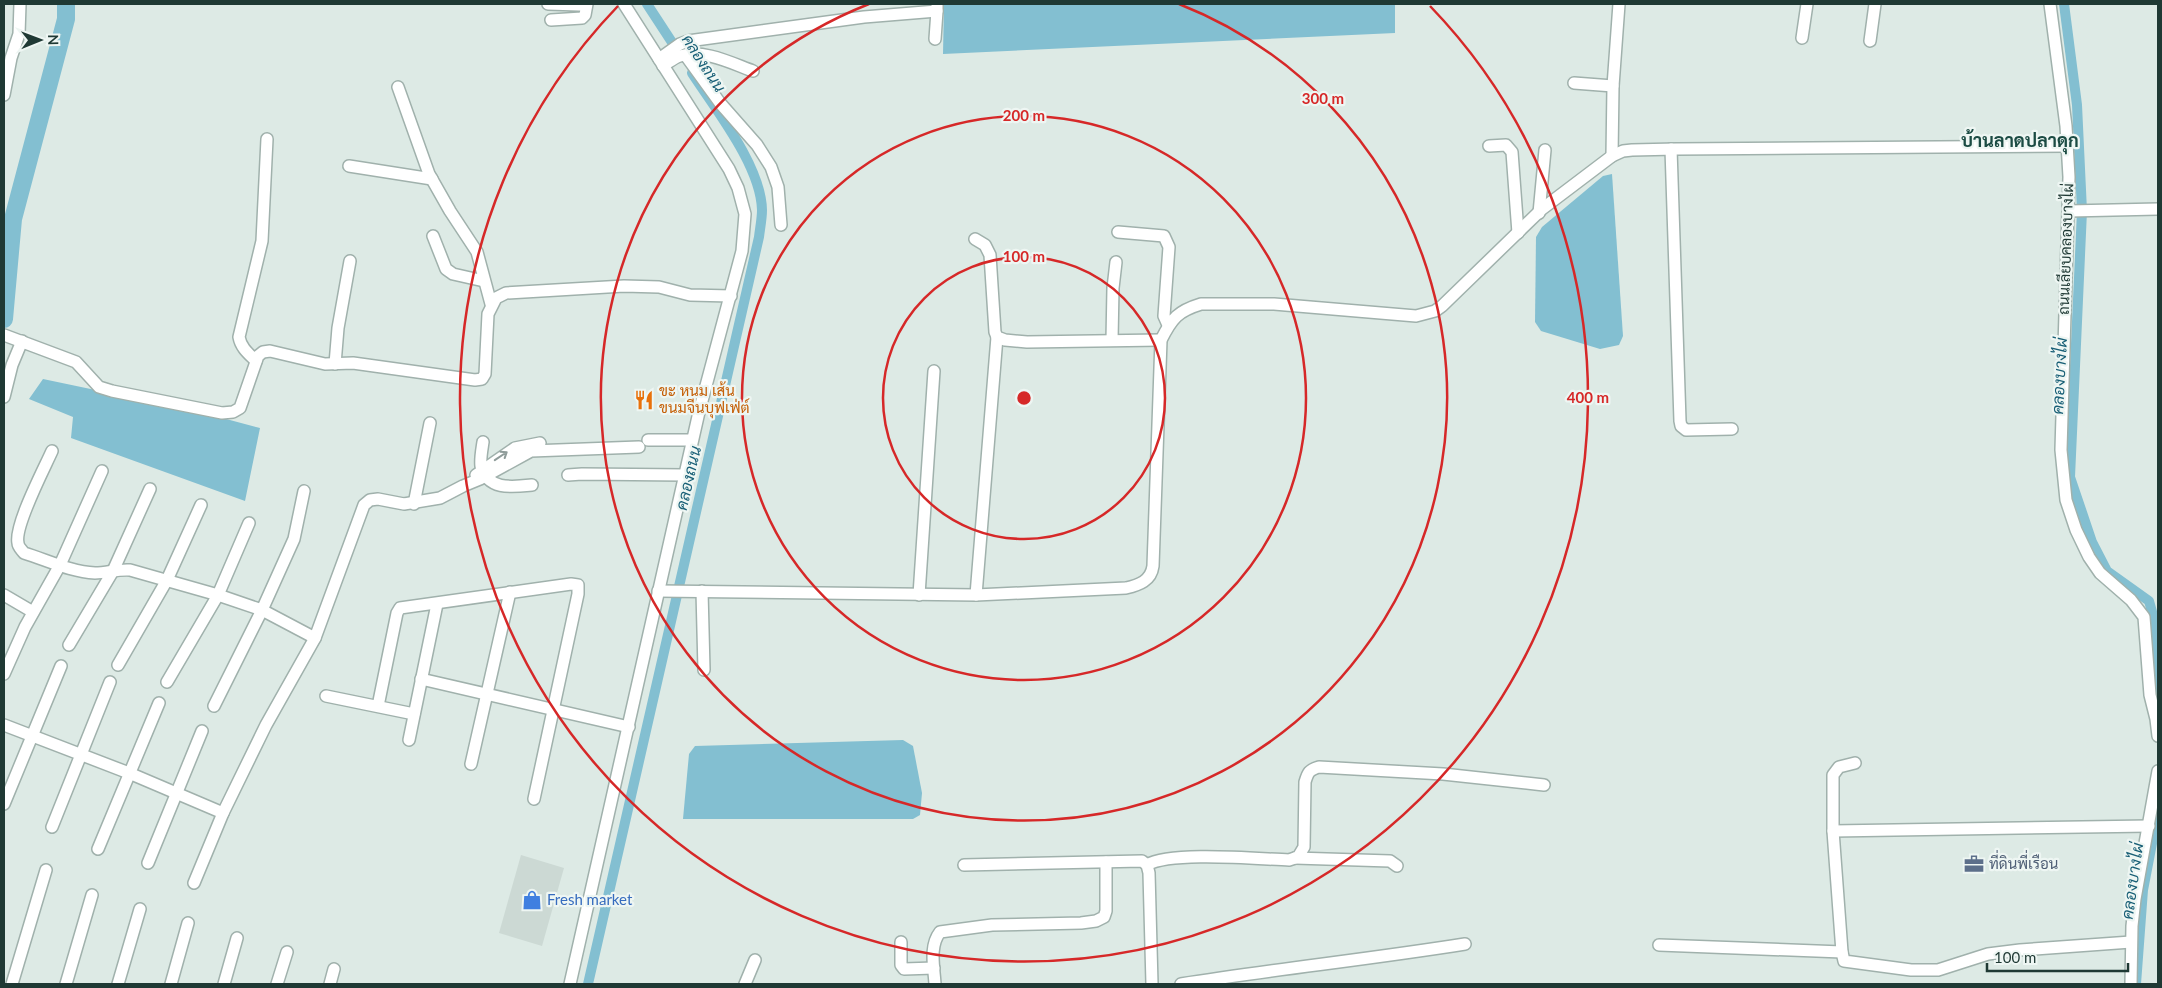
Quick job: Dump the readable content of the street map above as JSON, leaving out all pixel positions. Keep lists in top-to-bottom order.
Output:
{
  "streets": {
    "street": ["ถนนเลียบคลองบางไผ่"]
  },
  "districts": ["บ้านลาดปลาดุก"],
  "water": ["คลองถนน", "คลองบางไผ่"],
  "places": {
    "restaurant": ["ขะ หนม เส้น ขนมจีนบุฟเฟ่ต์"],
    "office": ["ที่ดินพี่เรือน"],
    "shop": ["Fresh market"]
  },
  "scale_bar": "100 m",
  "north": "right",
  "rings": [
    "300 m",
    "200 m",
    "100 m",
    "400 m"
  ]
}
